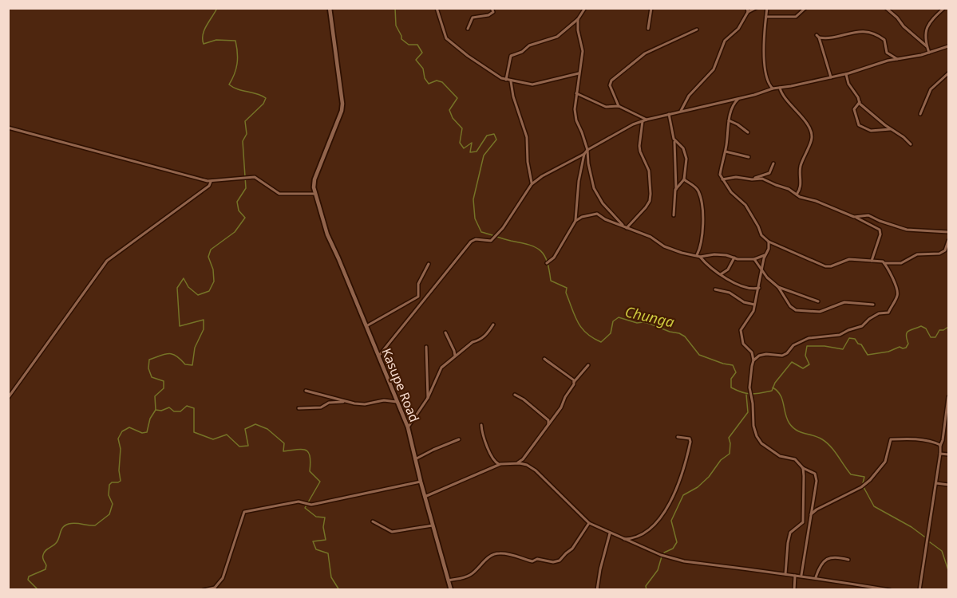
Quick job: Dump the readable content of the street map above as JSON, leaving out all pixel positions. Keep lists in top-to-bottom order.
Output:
{
  "streets": {
    "street": ["Kasupe Road"]
  },
  "water": ["Chunga"]
}
